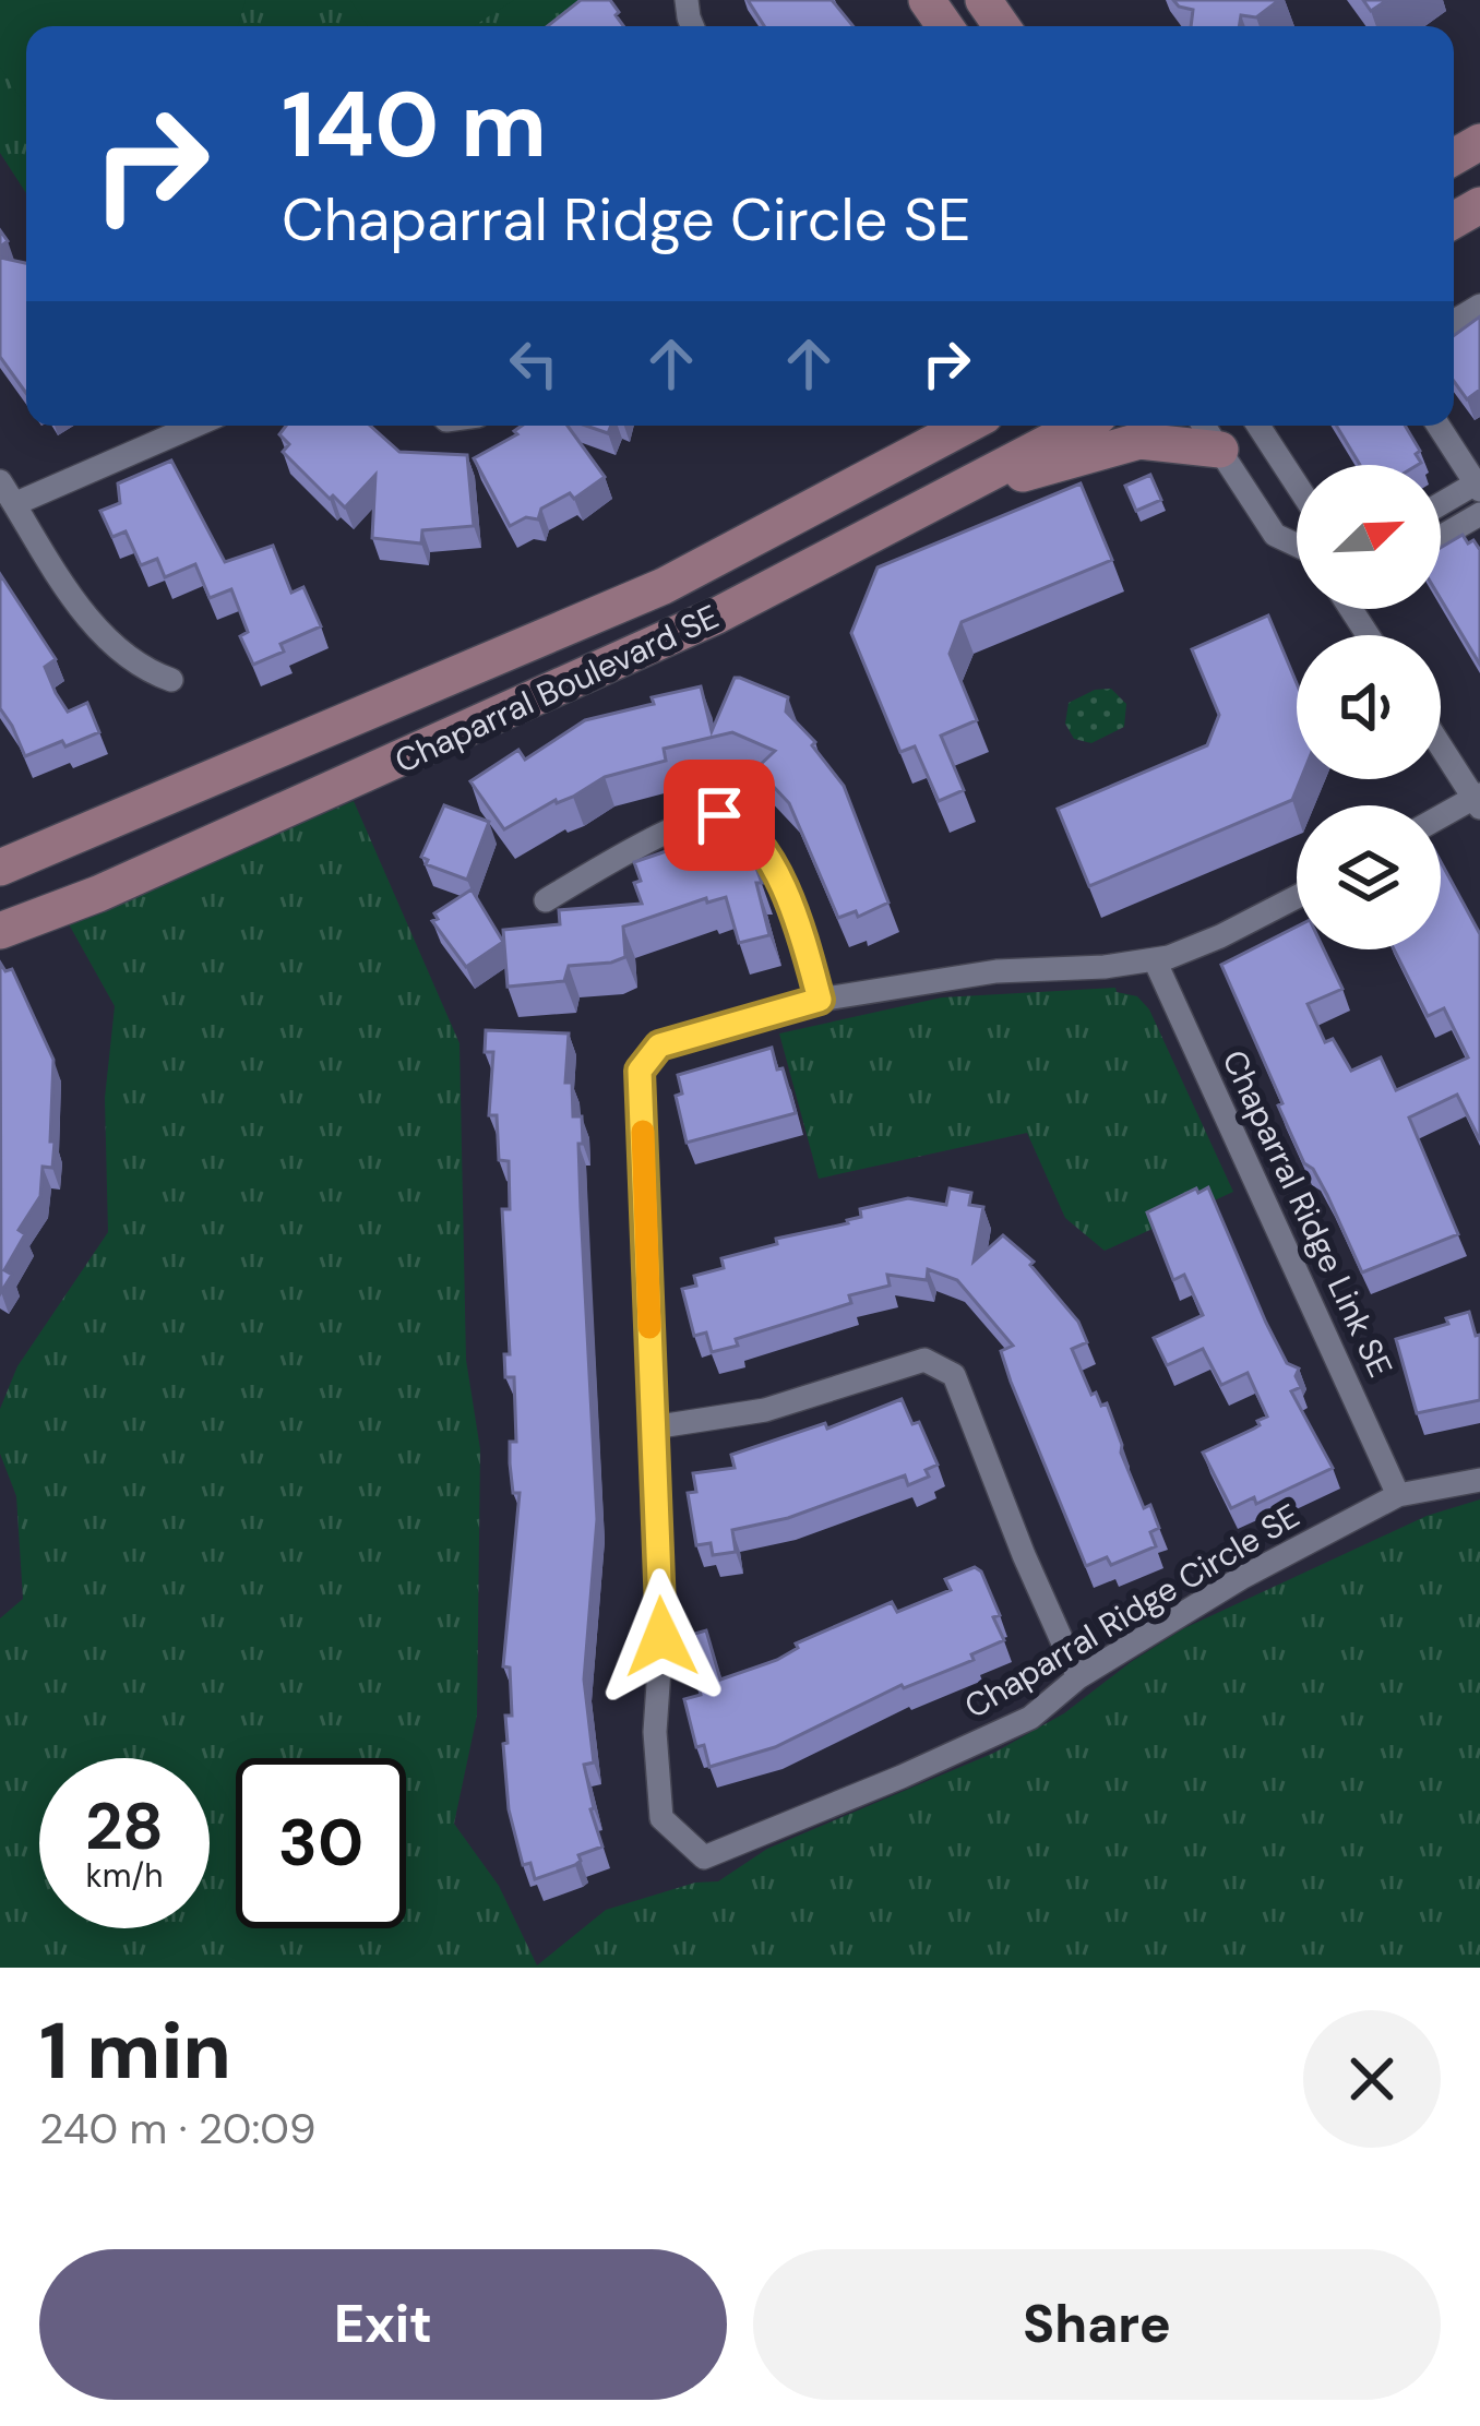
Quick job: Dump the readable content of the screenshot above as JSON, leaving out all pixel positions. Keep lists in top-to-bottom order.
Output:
{
  "streets": {
    "main road": ["Chaparral Boulevard SE"],
    "street": ["Chaparral Ridge Link SE", "Chaparral Ridge Circle SE"]
  },
  "crossings": [
    ["Chaparral Ridge Link SE", "Chaparral Ridge Circle SE"]
  ],
  "north": "top right",
  "page": {
    "turn": ["140 m", "Chaparral Ridge Circle SE"],
    "speed": "28 km/h",
    "limit": "30",
    "heading": ["1 min", "240 m · 20:09"],
    "buttons": ["Exit", "Share"]
  }
}
